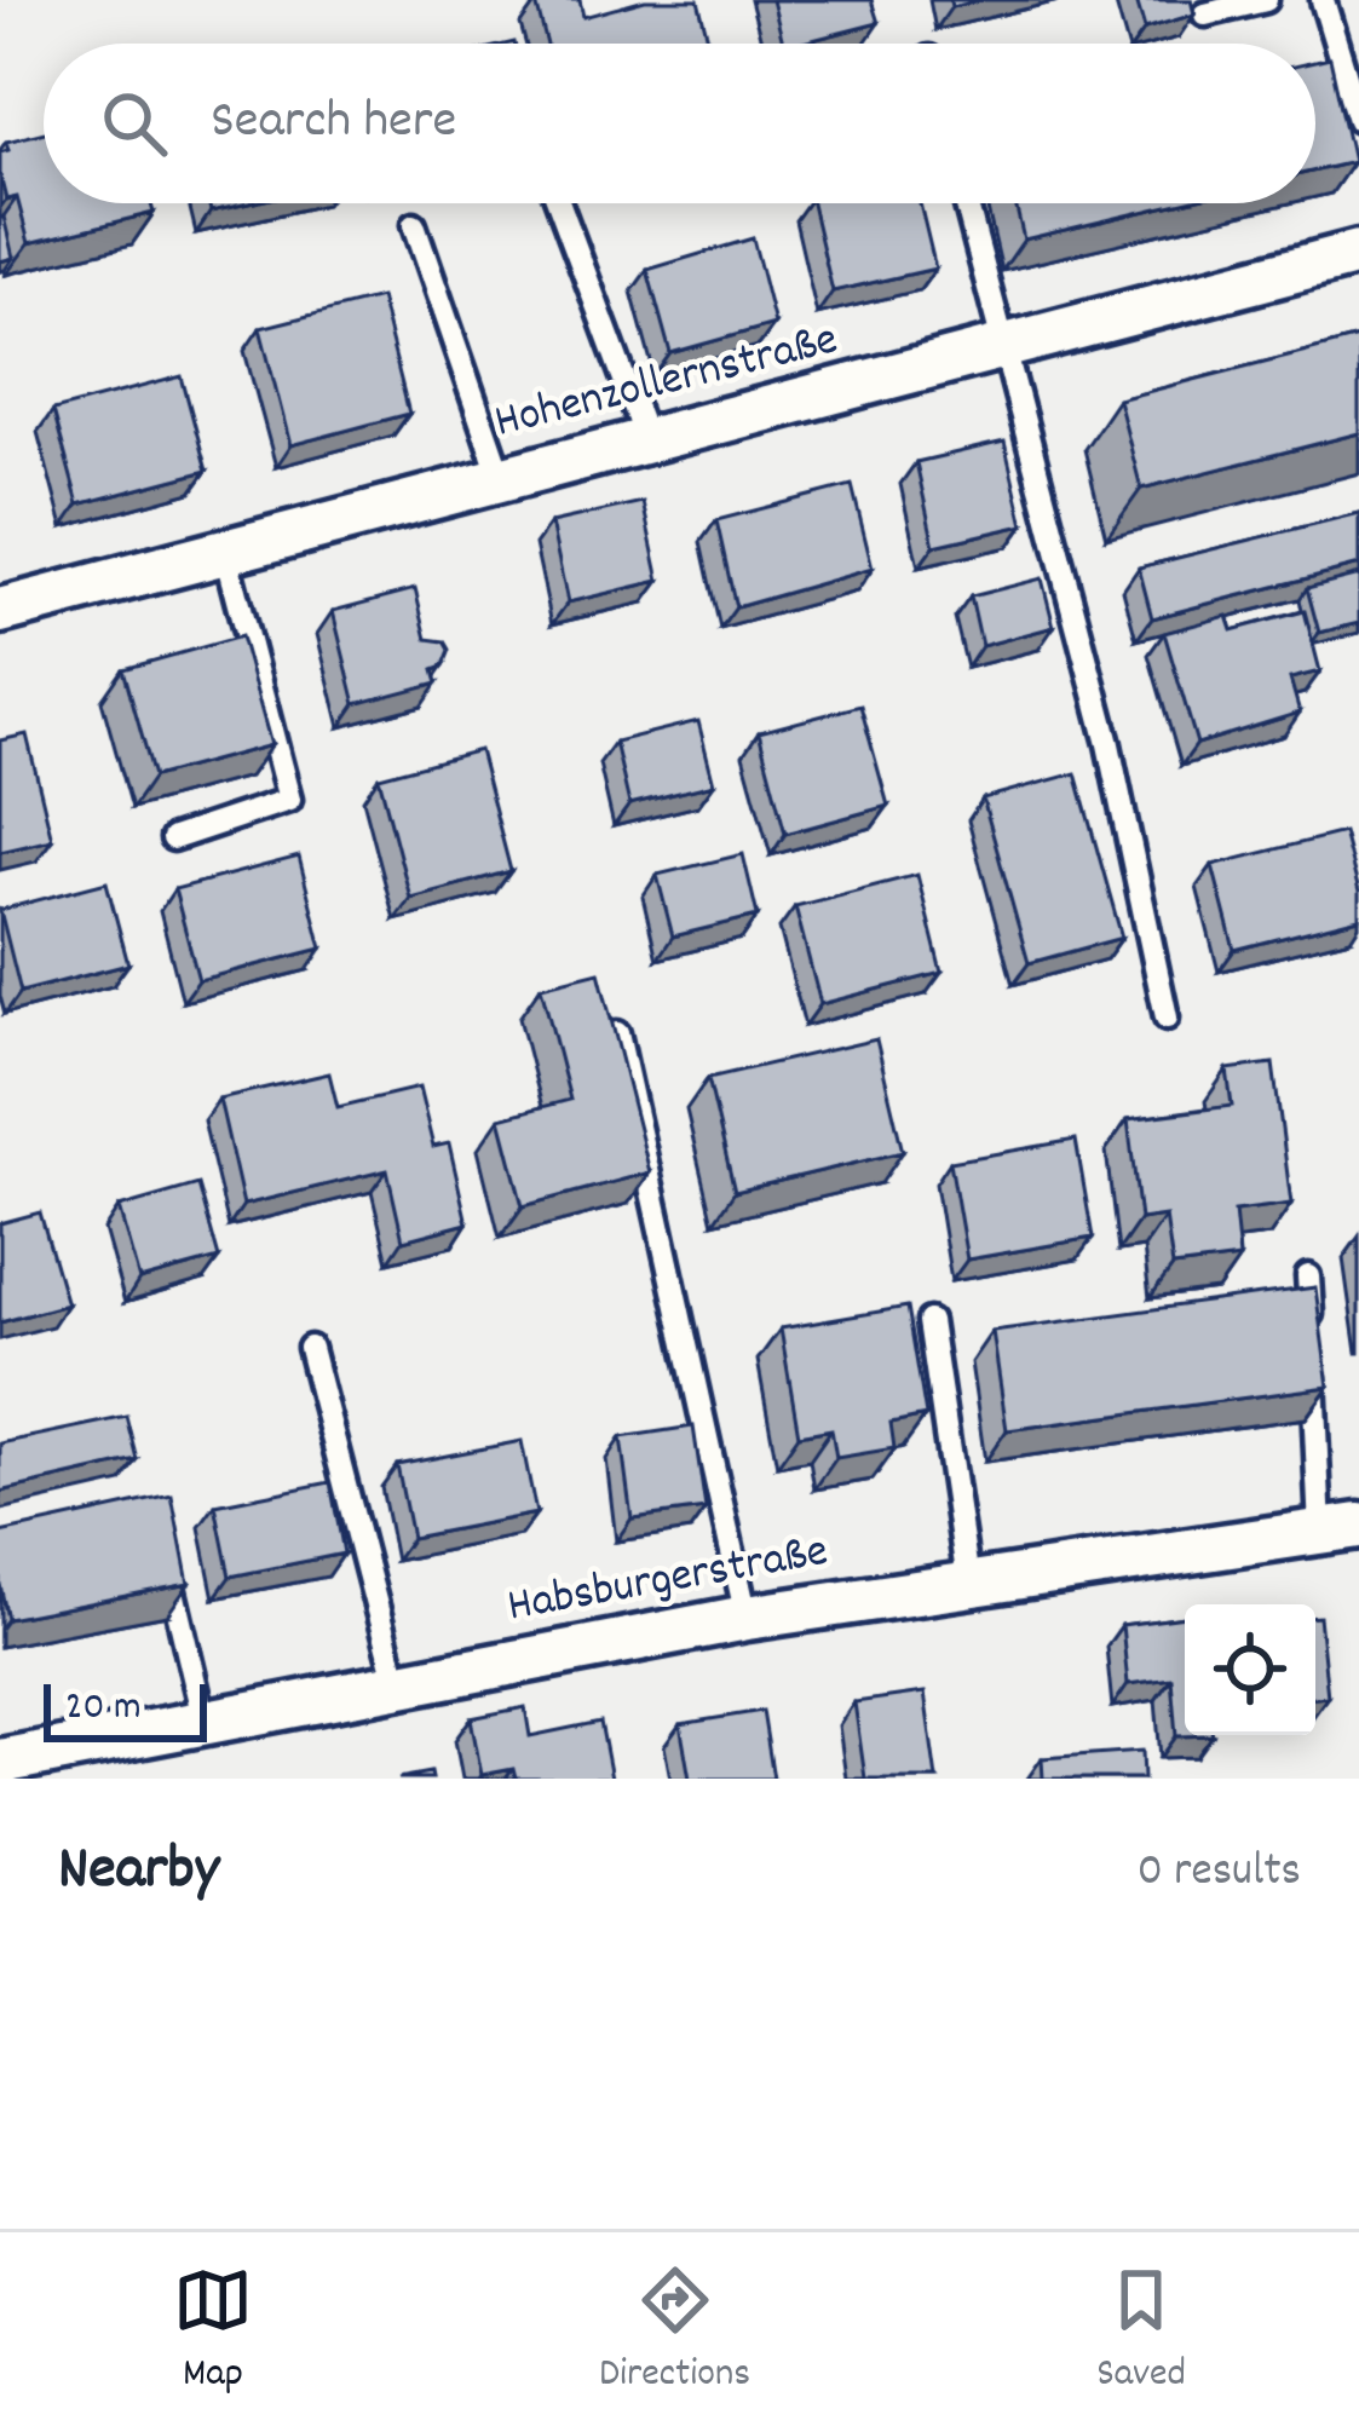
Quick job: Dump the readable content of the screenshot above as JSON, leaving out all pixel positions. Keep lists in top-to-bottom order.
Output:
{
  "streets": {
    "street": ["Hohenzollernstraße", "Habsburgerstraße"]
  },
  "scale_bar": "20 m",
  "page": {
    "search": "Search here",
    "scale": "20 m",
    "heading": ["Nearby", "0 results"],
    "nav": ["Map", "Directions", "Saved"]
  }
}
